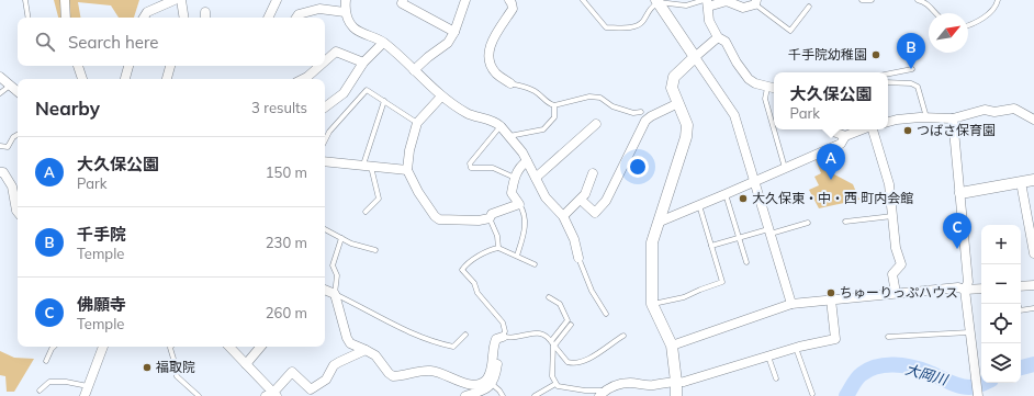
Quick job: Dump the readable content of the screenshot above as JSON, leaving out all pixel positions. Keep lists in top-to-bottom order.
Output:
{
  "water": ["大岡川"],
  "places": [
    "千手院幼稚園",
    "つばさ保育園",
    "大久保東・中・西 町内会館",
    "ちゅーりっぷハウス",
    "福取院"
  ],
  "north": "top right",
  "page": {
    "search": "Search here",
    "pins": ["B", "A", "C"],
    "popup": ["大久保公園", "Park"],
    "heading": ["Nearby", "3 results"],
    "list": [
      {
        "mark": "A",
        "name": "大久保公園",
        "note": "Park",
        "value": "150 m"
      },
      {
        "mark": "B",
        "name": "千手院",
        "note": "Temple",
        "value": "230 m"
      },
      {
        "mark": "C",
        "name": "佛願寺",
        "note": "Temple",
        "value": "260 m"
      }
    ],
    "map_buttons": ["+", "−"]
  }
}
